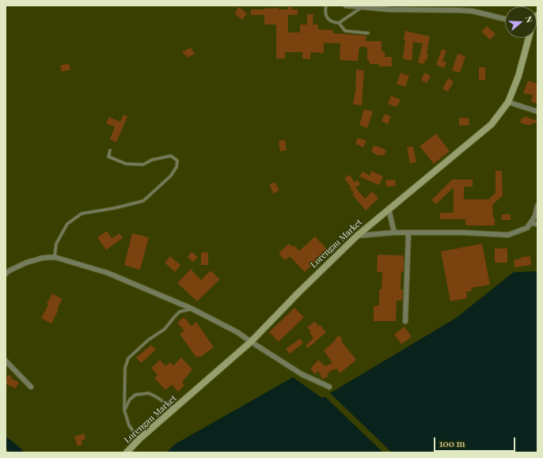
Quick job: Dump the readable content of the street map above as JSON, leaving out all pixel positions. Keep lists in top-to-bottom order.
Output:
{
  "streets": {
    "main road": ["Lorengau Market"]
  },
  "scale_bar": "100 m",
  "north": "right"
}
